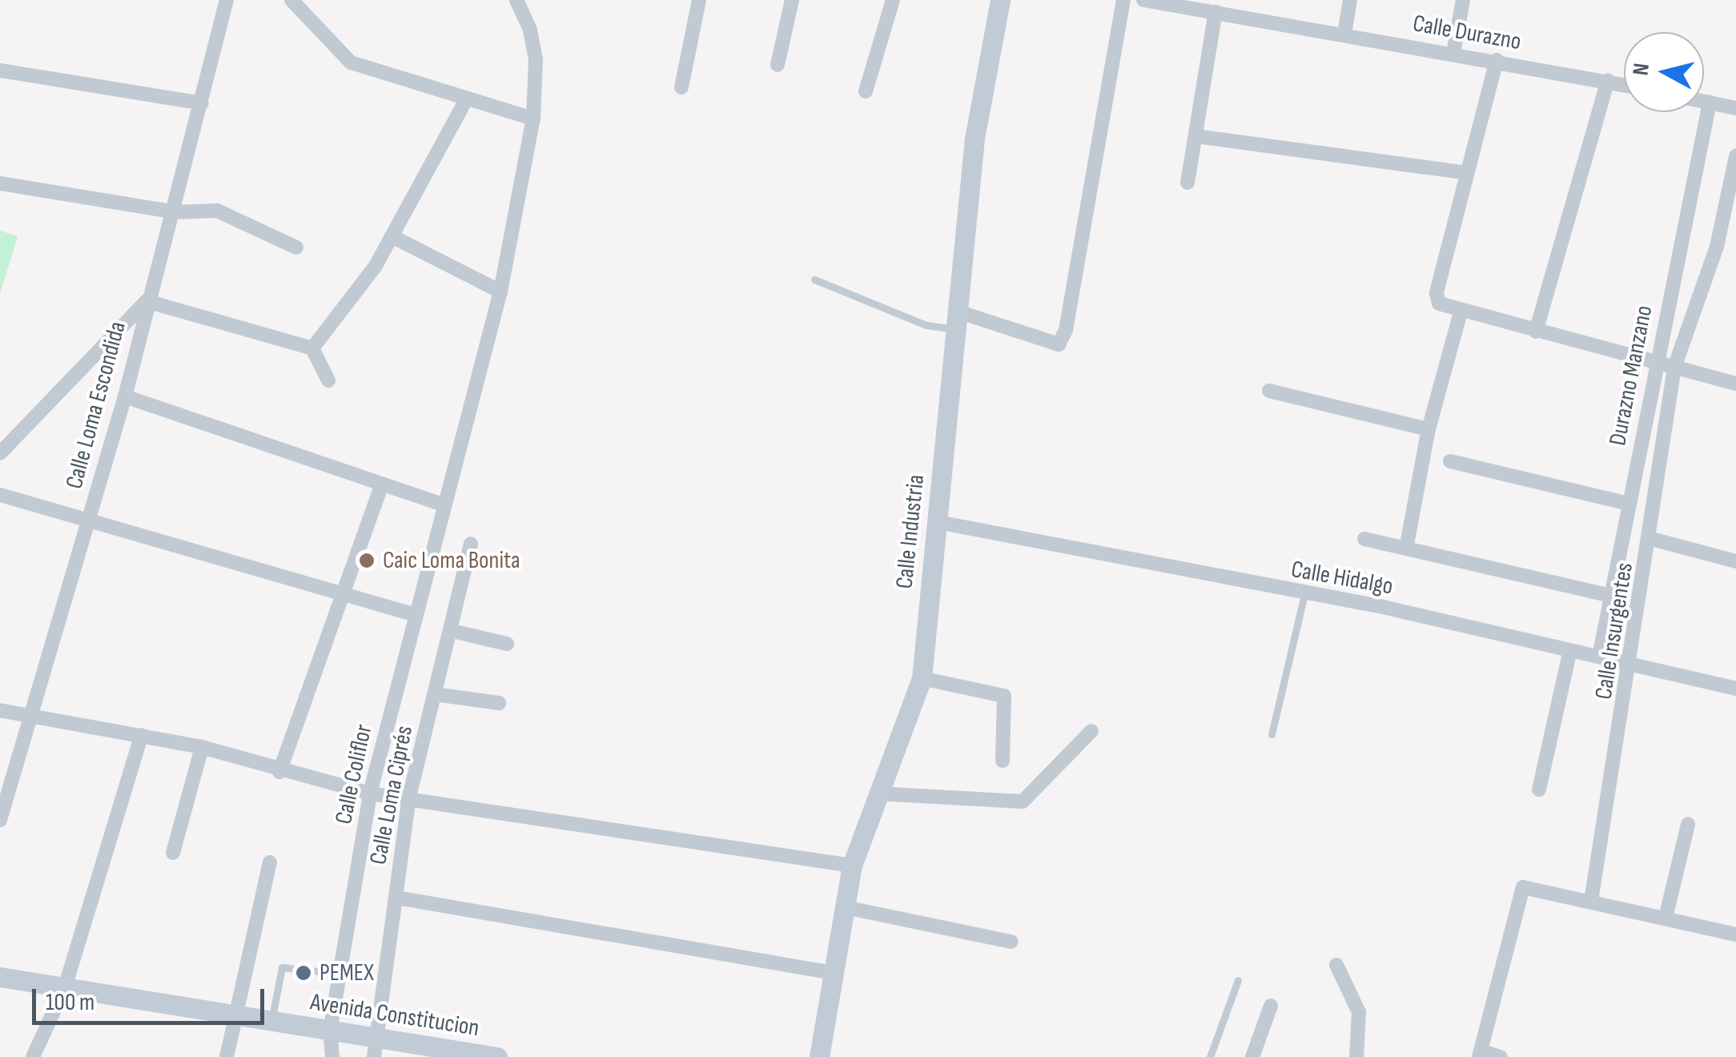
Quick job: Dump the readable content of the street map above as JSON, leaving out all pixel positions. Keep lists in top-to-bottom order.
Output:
{
  "streets": {
    "street": [
      "Calle Durazno",
      "Durazno Manzano",
      "Calle Loma Escondida",
      "Calle Industria",
      "Calle Hidalgo",
      "Calle Insurgentes",
      "Calle Coliflor",
      "Calle Loma Ciprés",
      "Avenida Constitucion"
    ]
  },
  "crossings": [
    ["Durazno Manzano", "Calle Hidalgo"],
    ["Calle Industria", "Calle Hidalgo"],
    ["Calle Hidalgo", "Calle Insurgentes"],
    ["Calle Coliflor", "Avenida Constitucion"],
    ["Calle Loma Ciprés", "Avenida Constitucion"]
  ],
  "places": ["Caic Loma Bonita", "PEMEX"],
  "scale_bar": "100 m",
  "north": "left"
}
